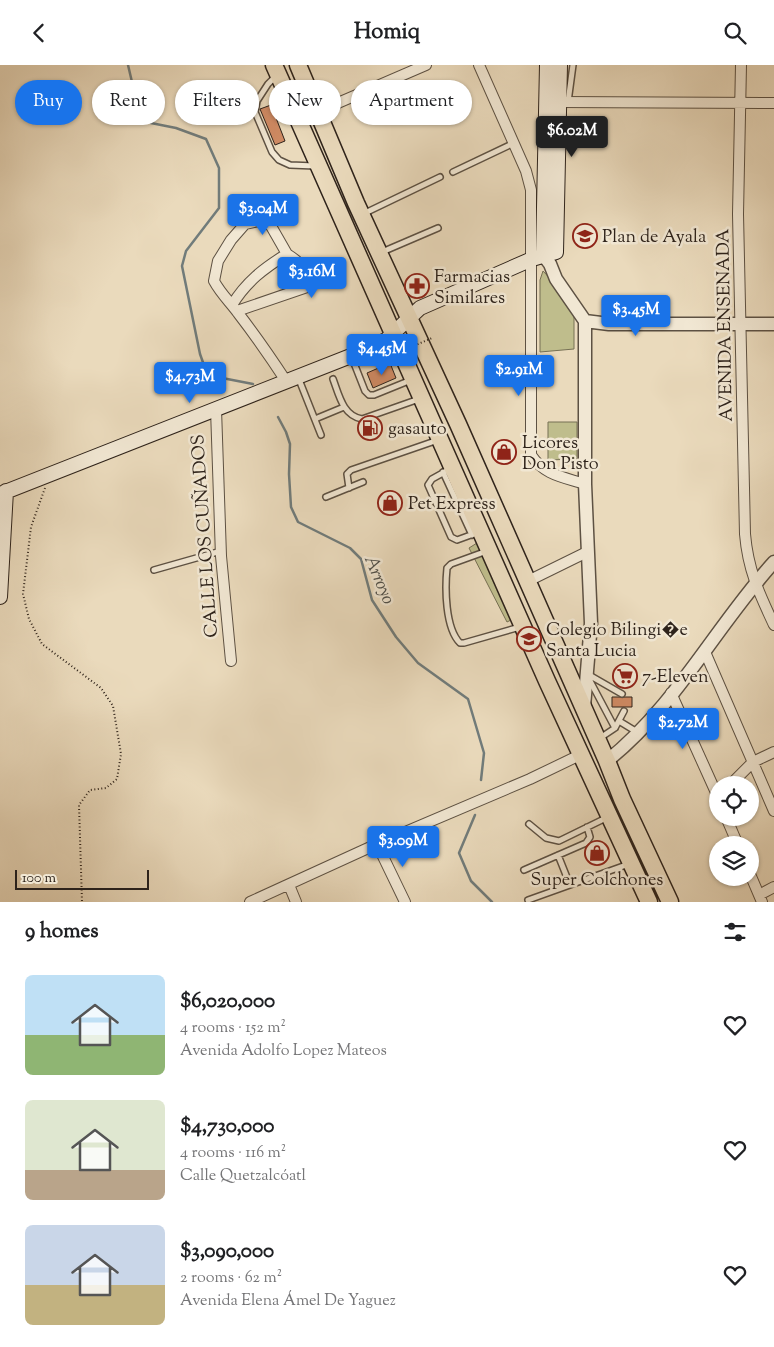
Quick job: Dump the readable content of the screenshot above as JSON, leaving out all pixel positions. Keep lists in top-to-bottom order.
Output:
{
  "streets": {
    "street": ["AVENIDA ENSENADA", "CALLE LOS CUÑADOS"]
  },
  "water": ["Arroyo"],
  "places": {
    "school or university": ["Plan de Ayala", "Colegio Bilingi�e Santa Lucia"],
    "pharmacy": ["Farmacias Similares"],
    "fuel station": ["gasauto"],
    "shop": ["Licores Don Pisto", "Pet Express", "Super Colchones"],
    "supermarket": ["7-Eleven"]
  },
  "scale_bar": "100 m",
  "page": {
    "header": "Homiq",
    "chip": [
      "Buy",
      "Rent",
      "Filters",
      "New",
      "Apartment"
    ],
    "price": [
      "$6.02M",
      "$3.04M",
      "$3.16M",
      "$3.45M",
      "$4.45M",
      "$2.91M",
      "$4.73M",
      "$2.72M",
      "$3.09M"
    ],
    "scale": "100 m",
    "heading": "9 homes",
    "list": [
      {
        "name": "$6,020,000",
        "note": "4 rooms · 152 m² · Avenida Adolfo Lopez Mateos"
      },
      {
        "name": "$4,730,000",
        "note": "4 rooms · 116 m² · Calle Quetzalcóatl"
      },
      {
        "name": "$3,090,000",
        "note": "2 rooms · 62 m² · Avenida Elena Ámel De Yaguez"
      }
    ]
  }
}
